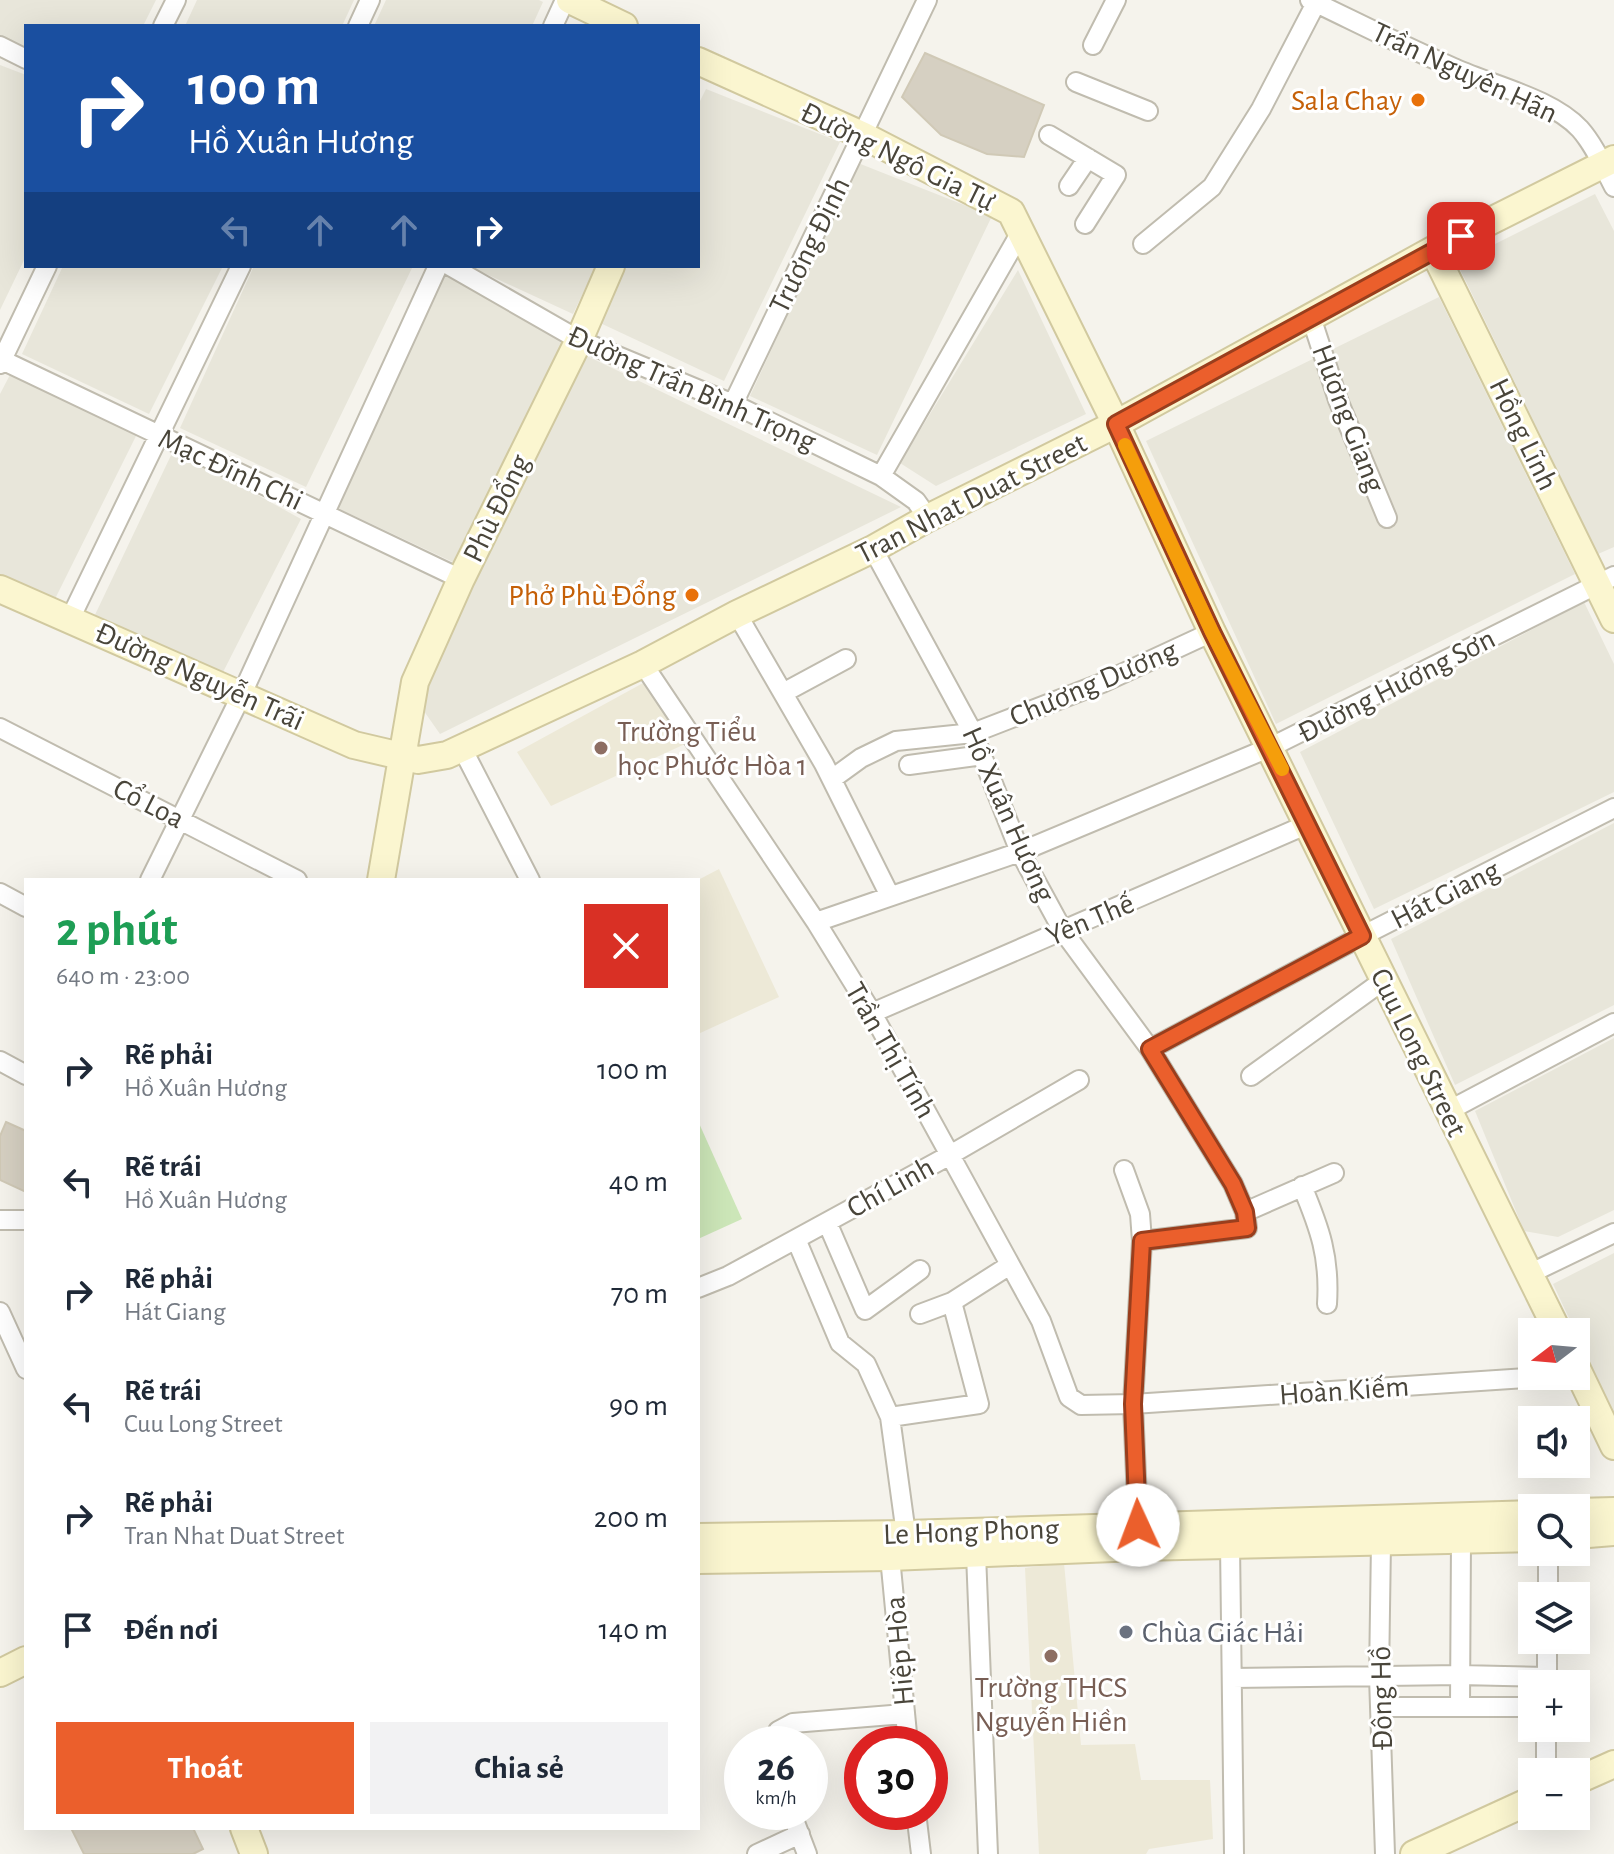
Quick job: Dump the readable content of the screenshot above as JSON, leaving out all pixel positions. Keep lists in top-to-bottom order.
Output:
{
  "streets": {
    "street": [
      "Trần Nguyên Hãn",
      "Đường Ngô Gia Tự",
      "Trương Định",
      "Đường Trần Bình Trọng",
      "Hương Giang",
      "Hồng Lĩnh",
      "Mạc Đĩnh Chi",
      "Tran Nhat Duat Street",
      "Phù Đổng",
      "Đường Nguyễn Trãi",
      "Chương Dương",
      "Đường Hương Sơn",
      "Cổ Loa",
      "Hồ Xuân Hương",
      "Hát Giang",
      "Yên Thế",
      "Trần Thị Tính",
      "Cuu Long Street",
      "Chí Linh",
      "Hoàn Kiếm",
      "Le Hong Phong",
      "Hiệp Hòa",
      "Đông Hồ"
    ]
  },
  "crossings": [
    ["Trần Nguyên Hãn", "Tran Nhat Duat Street"],
    ["Đường Ngô Gia Tự", "Trương Định"],
    ["Đường Ngô Gia Tự", "Tran Nhat Duat Street"],
    ["Đường Ngô Gia Tự", "Cuu Long Street"],
    ["Trương Định", "Đường Trần Bình Trọng"],
    ["Đường Trần Bình Trọng", "Tran Nhat Duat Street"],
    ["Đường Trần Bình Trọng", "Phù Đổng"],
    ["Hương Giang", "Tran Nhat Duat Street"],
    ["Hồng Lĩnh", "Tran Nhat Duat Street"],
    ["Hồng Lĩnh", "Đường Hương Sơn"],
    ["Mạc Đĩnh Chi", "Phù Đổng"],
    ["Tran Nhat Duat Street", "Phù Đổng"],
    ["Tran Nhat Duat Street", "Đường Nguyễn Trãi"],
    ["Tran Nhat Duat Street", "Hồ Xuân Hương"],
    ["Tran Nhat Duat Street", "Trần Thị Tính"],
    ["Tran Nhat Duat Street", "Cuu Long Street"],
    ["Phù Đổng", "Đường Nguyễn Trãi"],
    ["Chương Dương", "Hồ Xuân Hương"],
    ["Chương Dương", "Cuu Long Street"],
    ["Đường Hương Sơn", "Hồ Xuân Hương"],
    ["Đường Hương Sơn", "Trần Thị Tính"],
    ["Đường Hương Sơn", "Cuu Long Street"],
    ["Hồ Xuân Hương", "Hát Giang"],
    ["Hồ Xuân Hương", "Yên Thế"],
    ["Hát Giang", "Cuu Long Street"],
    ["Yên Thế", "Trần Thị Tính"],
    ["Yên Thế", "Cuu Long Street"],
    ["Trần Thị Tính", "Chí Linh"],
    ["Trần Thị Tính", "Hoàn Kiếm"],
    ["Le Hong Phong", "Hiệp Hòa"],
    ["Le Hong Phong", "Đông Hồ"]
  ],
  "places": [
    "Sala Chay",
    "Phở Phù Đổng",
    "Trường Tiểu học Phước Hòa 1",
    "Chùa Giác Hải",
    "Trường THCS Nguyễn Hiền"
  ],
  "north": "left",
  "page": {
    "turn": ["100 m", "Hồ Xuân Hương"],
    "heading": ["2 phút", "640 m · 23:00"],
    "list": [
      {
        "name": "Rẽ phải",
        "note": "Hồ Xuân Hương",
        "value": "100 m"
      },
      {
        "name": "Rẽ trái",
        "note": "Hồ Xuân Hương",
        "value": "40 m"
      },
      {
        "name": "Rẽ phải",
        "note": "Hát Giang",
        "value": "70 m"
      },
      {
        "name": "Rẽ trái",
        "note": "Cuu Long Street",
        "value": "90 m"
      },
      {
        "name": "Rẽ phải",
        "note": "Tran Nhat Duat Street",
        "value": "200 m"
      },
      {
        "name": "Đến nơi",
        "value": "140 m"
      }
    ],
    "map_buttons": ["+", "−"],
    "buttons": ["Thoát", "Chia sẻ"],
    "speed": "26 km/h",
    "limit": "30"
  }
}
